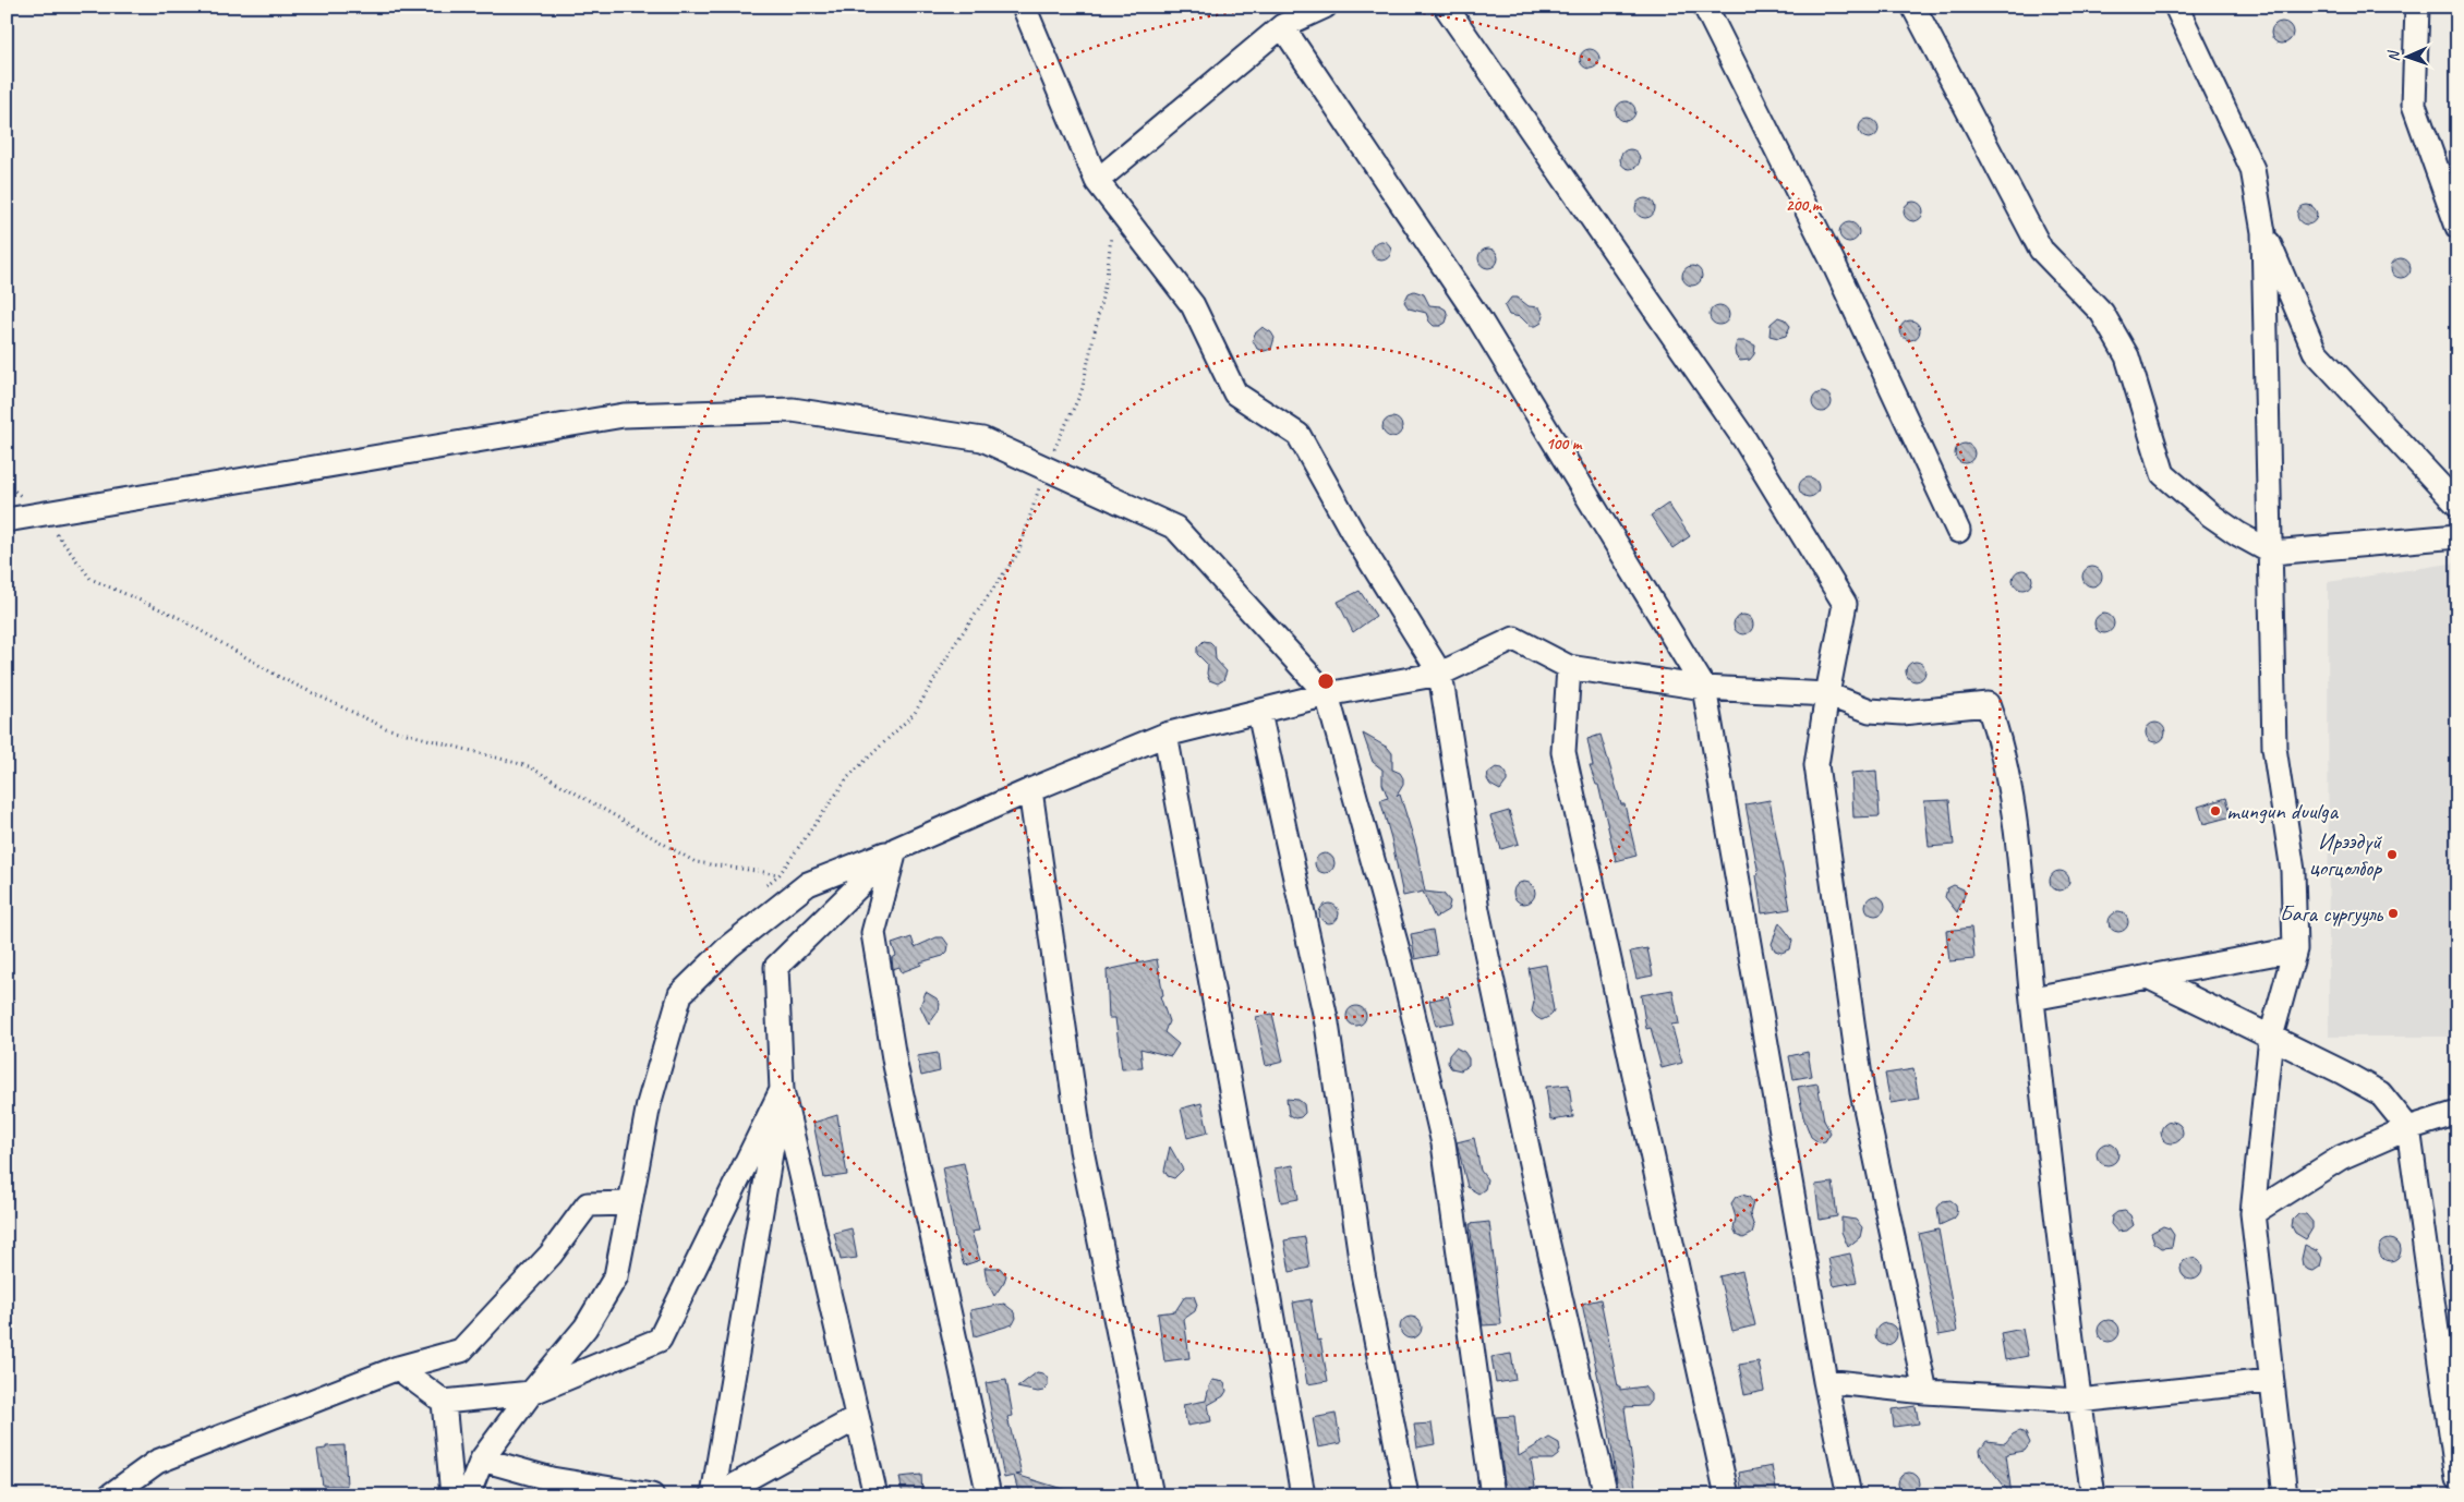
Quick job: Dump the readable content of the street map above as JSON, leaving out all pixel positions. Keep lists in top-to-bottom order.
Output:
{
  "places": ["mungun duulga", "Ирээдүй цогцолбор", "Бага сургууль"],
  "north": "left",
  "rings": ["200 m", "100 m"]
}
